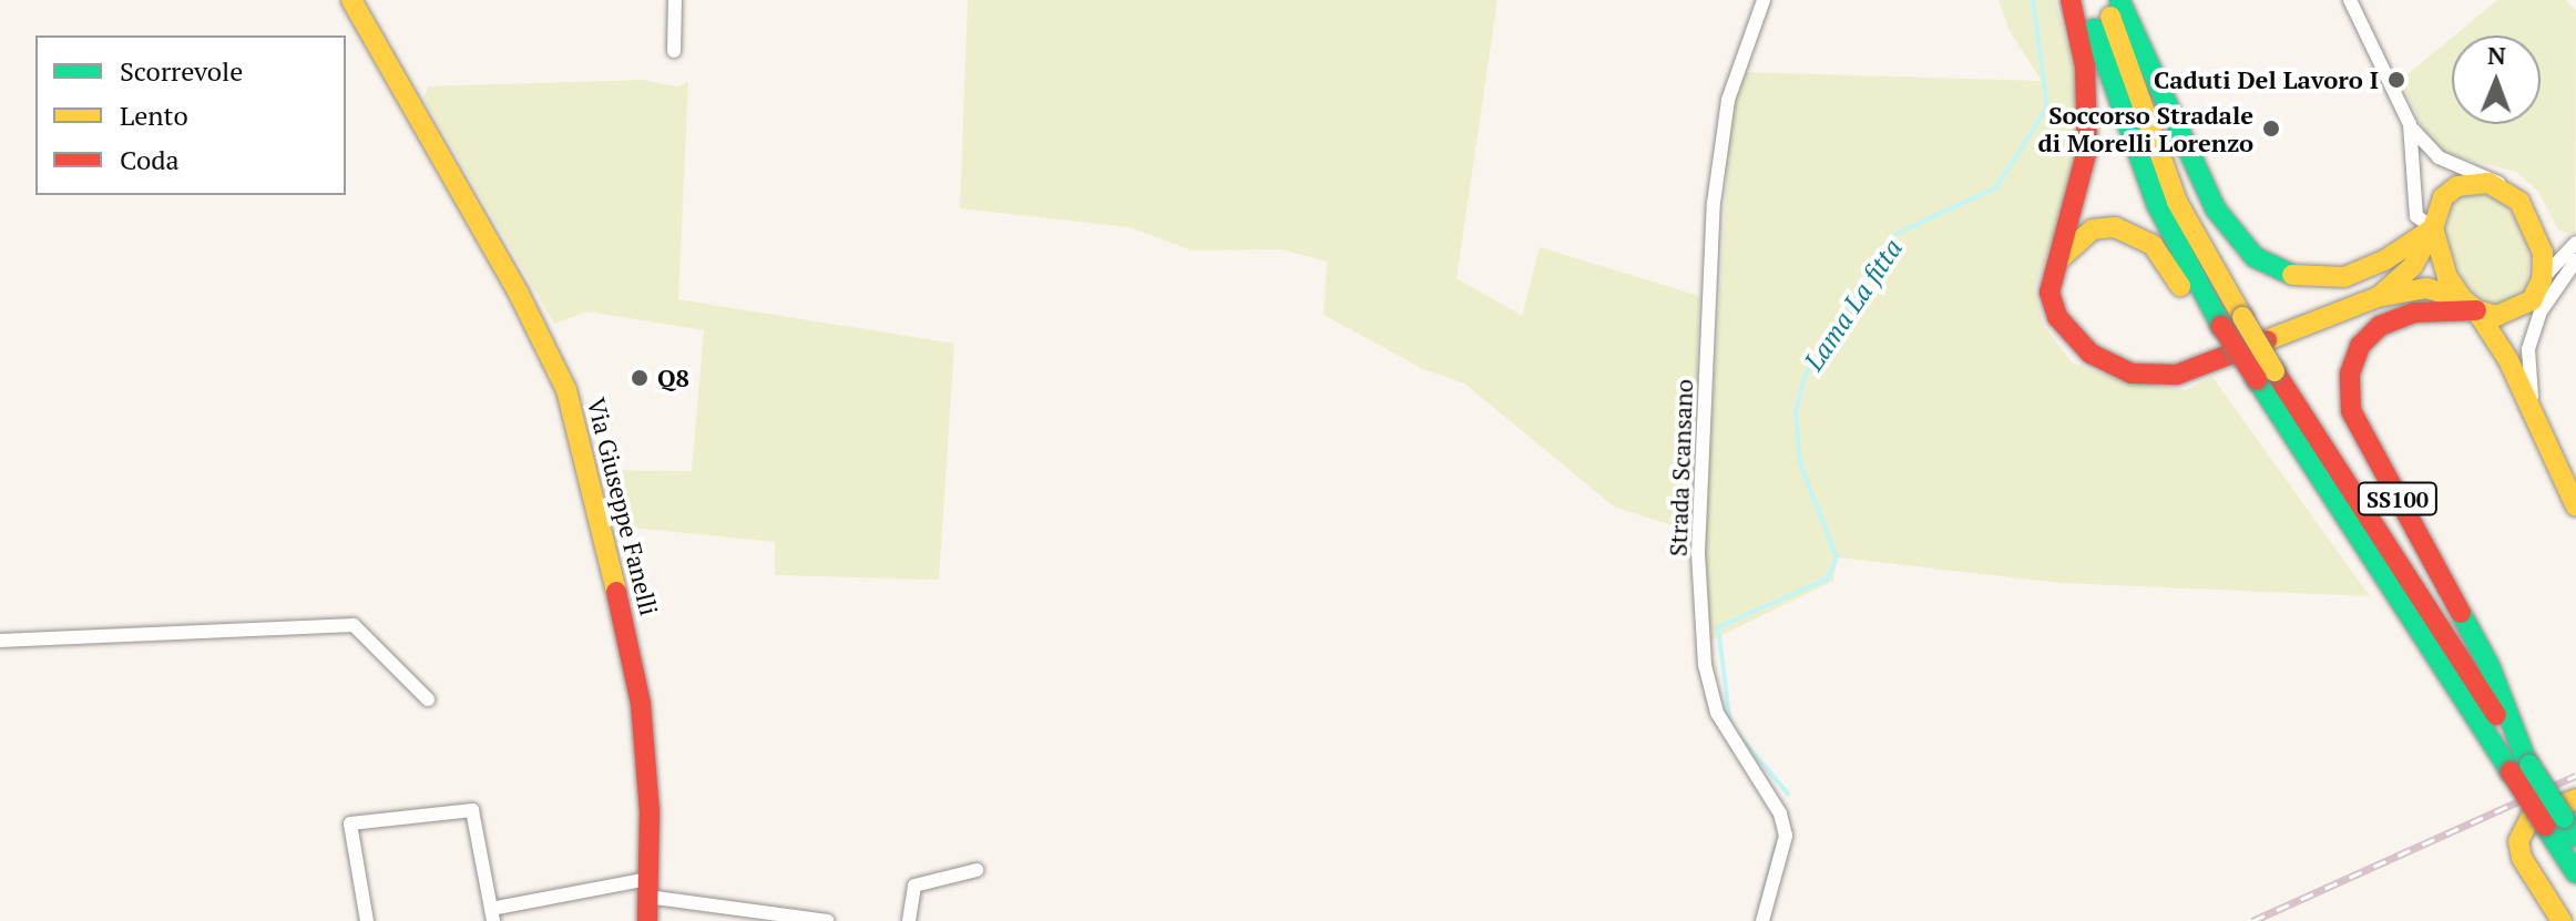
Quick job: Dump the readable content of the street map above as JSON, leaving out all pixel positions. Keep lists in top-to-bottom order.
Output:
{
  "streets": {
    "main road": ["SS100", "Via Giuseppe Fanelli"],
    "street": ["Strada Scansano"]
  },
  "water": ["Lama La fitta"],
  "places": ["Caduti Del Lavoro I", "Soccorso Stradale di Morelli Lorenzo", "Q8"],
  "legend": ["Scorrevole", "Lento", "Coda"],
  "north": "top"
}
